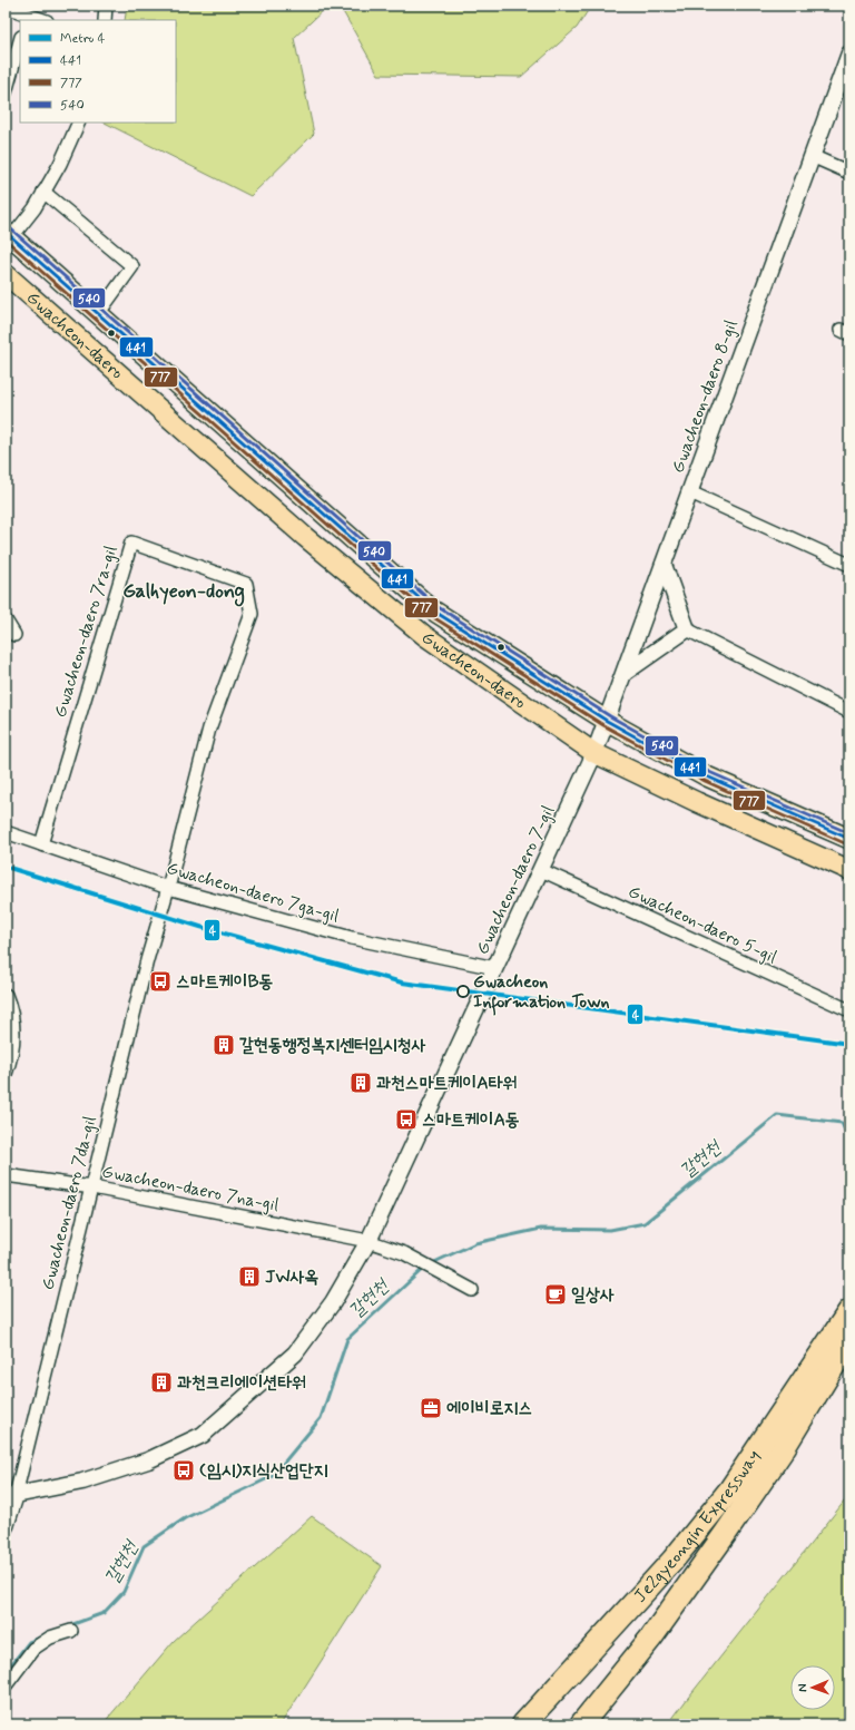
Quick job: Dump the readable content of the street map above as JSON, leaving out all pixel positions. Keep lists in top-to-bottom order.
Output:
{
  "streets": {
    "highway": ["Je2gyeongin Expressway"],
    "main road": ["Gwacheon-daero"],
    "street": [
      "Gwacheon-daero 8-gil",
      "Gwacheon-daero 7ra-gil",
      "Gwacheon-daero 7-gil",
      "Gwacheon-daero 7ga-gil",
      "Gwacheon-daero 5-gil",
      "Gwacheon-daero 7na-gil",
      "Gwacheon-daero 7da-gil"
    ]
  },
  "crossings": [
    ["Gwacheon-daero", "Gwacheon-daero 8-gil"],
    ["Gwacheon-daero", "Gwacheon-daero 7-gil"],
    ["Gwacheon-daero 8-gil", "Gwacheon-daero 7-gil"],
    ["Gwacheon-daero 7ra-gil", "Gwacheon-daero 7ga-gil"],
    ["Gwacheon-daero 7ra-gil", "Gwacheon-daero 7da-gil"],
    ["Gwacheon-daero 7-gil", "Gwacheon-daero 7ga-gil"],
    ["Gwacheon-daero 7-gil", "Gwacheon-daero 5-gil"],
    ["Gwacheon-daero 7-gil", "Gwacheon-daero 7na-gil"],
    ["Gwacheon-daero 7-gil", "Gwacheon-daero 7da-gil"],
    ["Gwacheon-daero 7ga-gil", "Gwacheon-daero 7da-gil"],
    ["Gwacheon-daero 7na-gil", "Gwacheon-daero 7da-gil"]
  ],
  "districts": ["Galhyeon-dong"],
  "water": ["갈현천"],
  "places": {
    "bus stop": ["스마트케이B동", "스마트케이A동", "(임시)지식산업단지"],
    "other": ["Gwacheon Information Town"],
    "building": [
      "갈현동행정복지센터임시청사",
      "과천스마트케이A타워",
      "JW사옥",
      "과천크리에이션타워"
    ],
    "cafe": ["일상사"],
    "office": ["에이비로지스"]
  },
  "lines": [
    "transit line 540",
    "transit line 441",
    "transit line 777",
    "metro line 4"
  ],
  "legend": [
    "Metro 4",
    "441",
    "777",
    "540"
  ],
  "north": "left"
}
